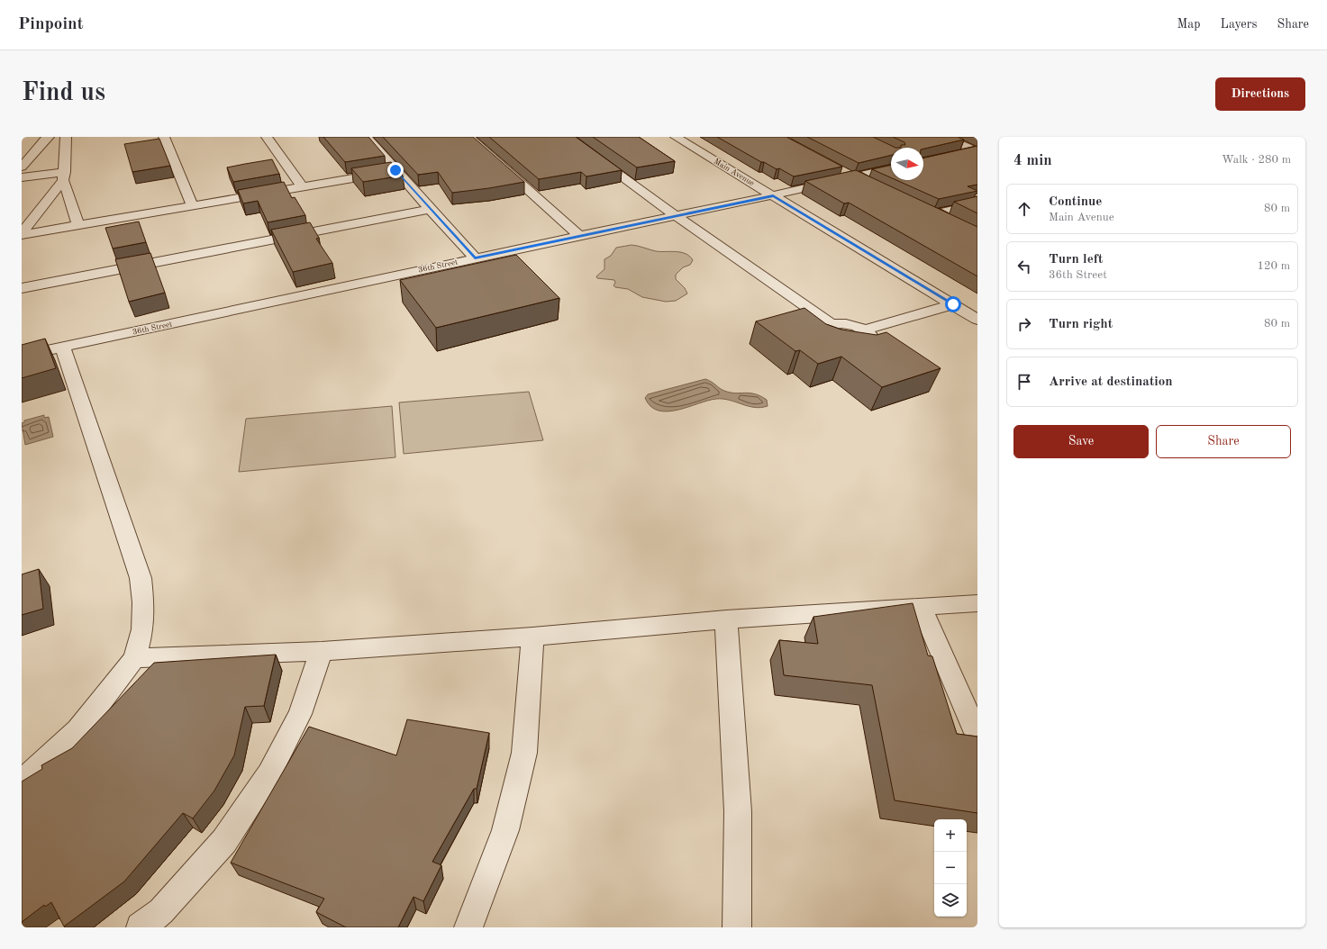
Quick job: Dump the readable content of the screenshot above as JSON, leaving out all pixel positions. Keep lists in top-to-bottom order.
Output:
{
  "streets": {
    "street": ["Main Avenue", "36th Street"]
  },
  "crossings": [
    ["Main Avenue", "36th Street"]
  ],
  "north": "right",
  "page": {
    "header": "Pinpoint",
    "nav": ["Map", "Layers", "Share"],
    "buttons": [
      "Directions",
      ["Save", "Share"]
    ],
    "title": "Find us",
    "heading": ["4 min", "Walk · 280 m"],
    "list": [
      ["Continue", "Main Avenue", "80 m"],
      ["Turn left", "36th Street", "120 m"],
      ["Turn right", "80 m"],
      "Arrive at destination"
    ],
    "map_buttons": ["+", "−"]
  }
}
